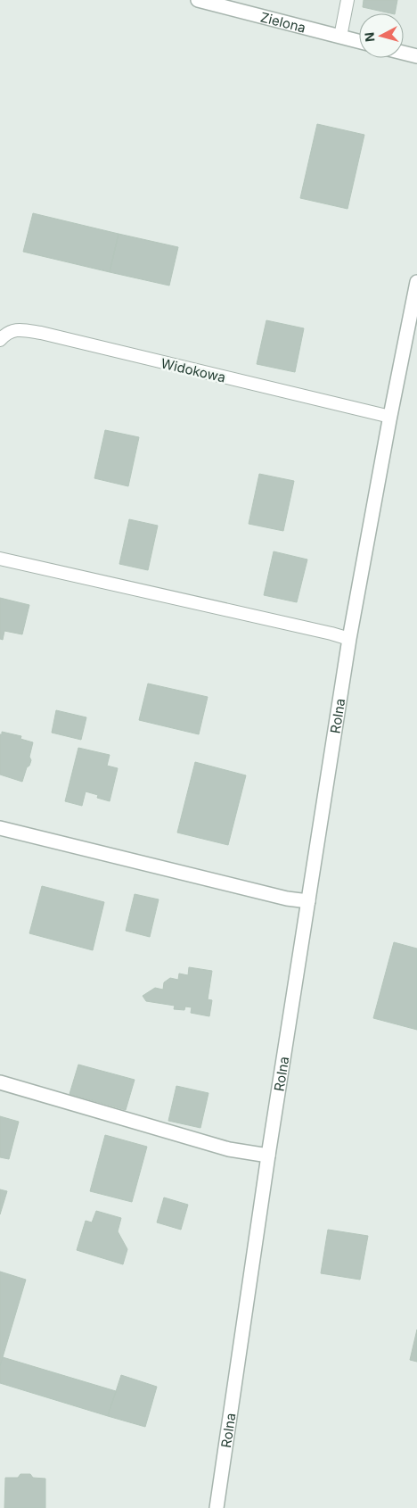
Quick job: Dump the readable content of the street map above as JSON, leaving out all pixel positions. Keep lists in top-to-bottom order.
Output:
{
  "streets": {
    "street": ["Zielona", "Rolna"],
    "lane": ["Widokowa"]
  },
  "crossings": [
    ["Widokowa", "Rolna"]
  ],
  "north": "left"
}
